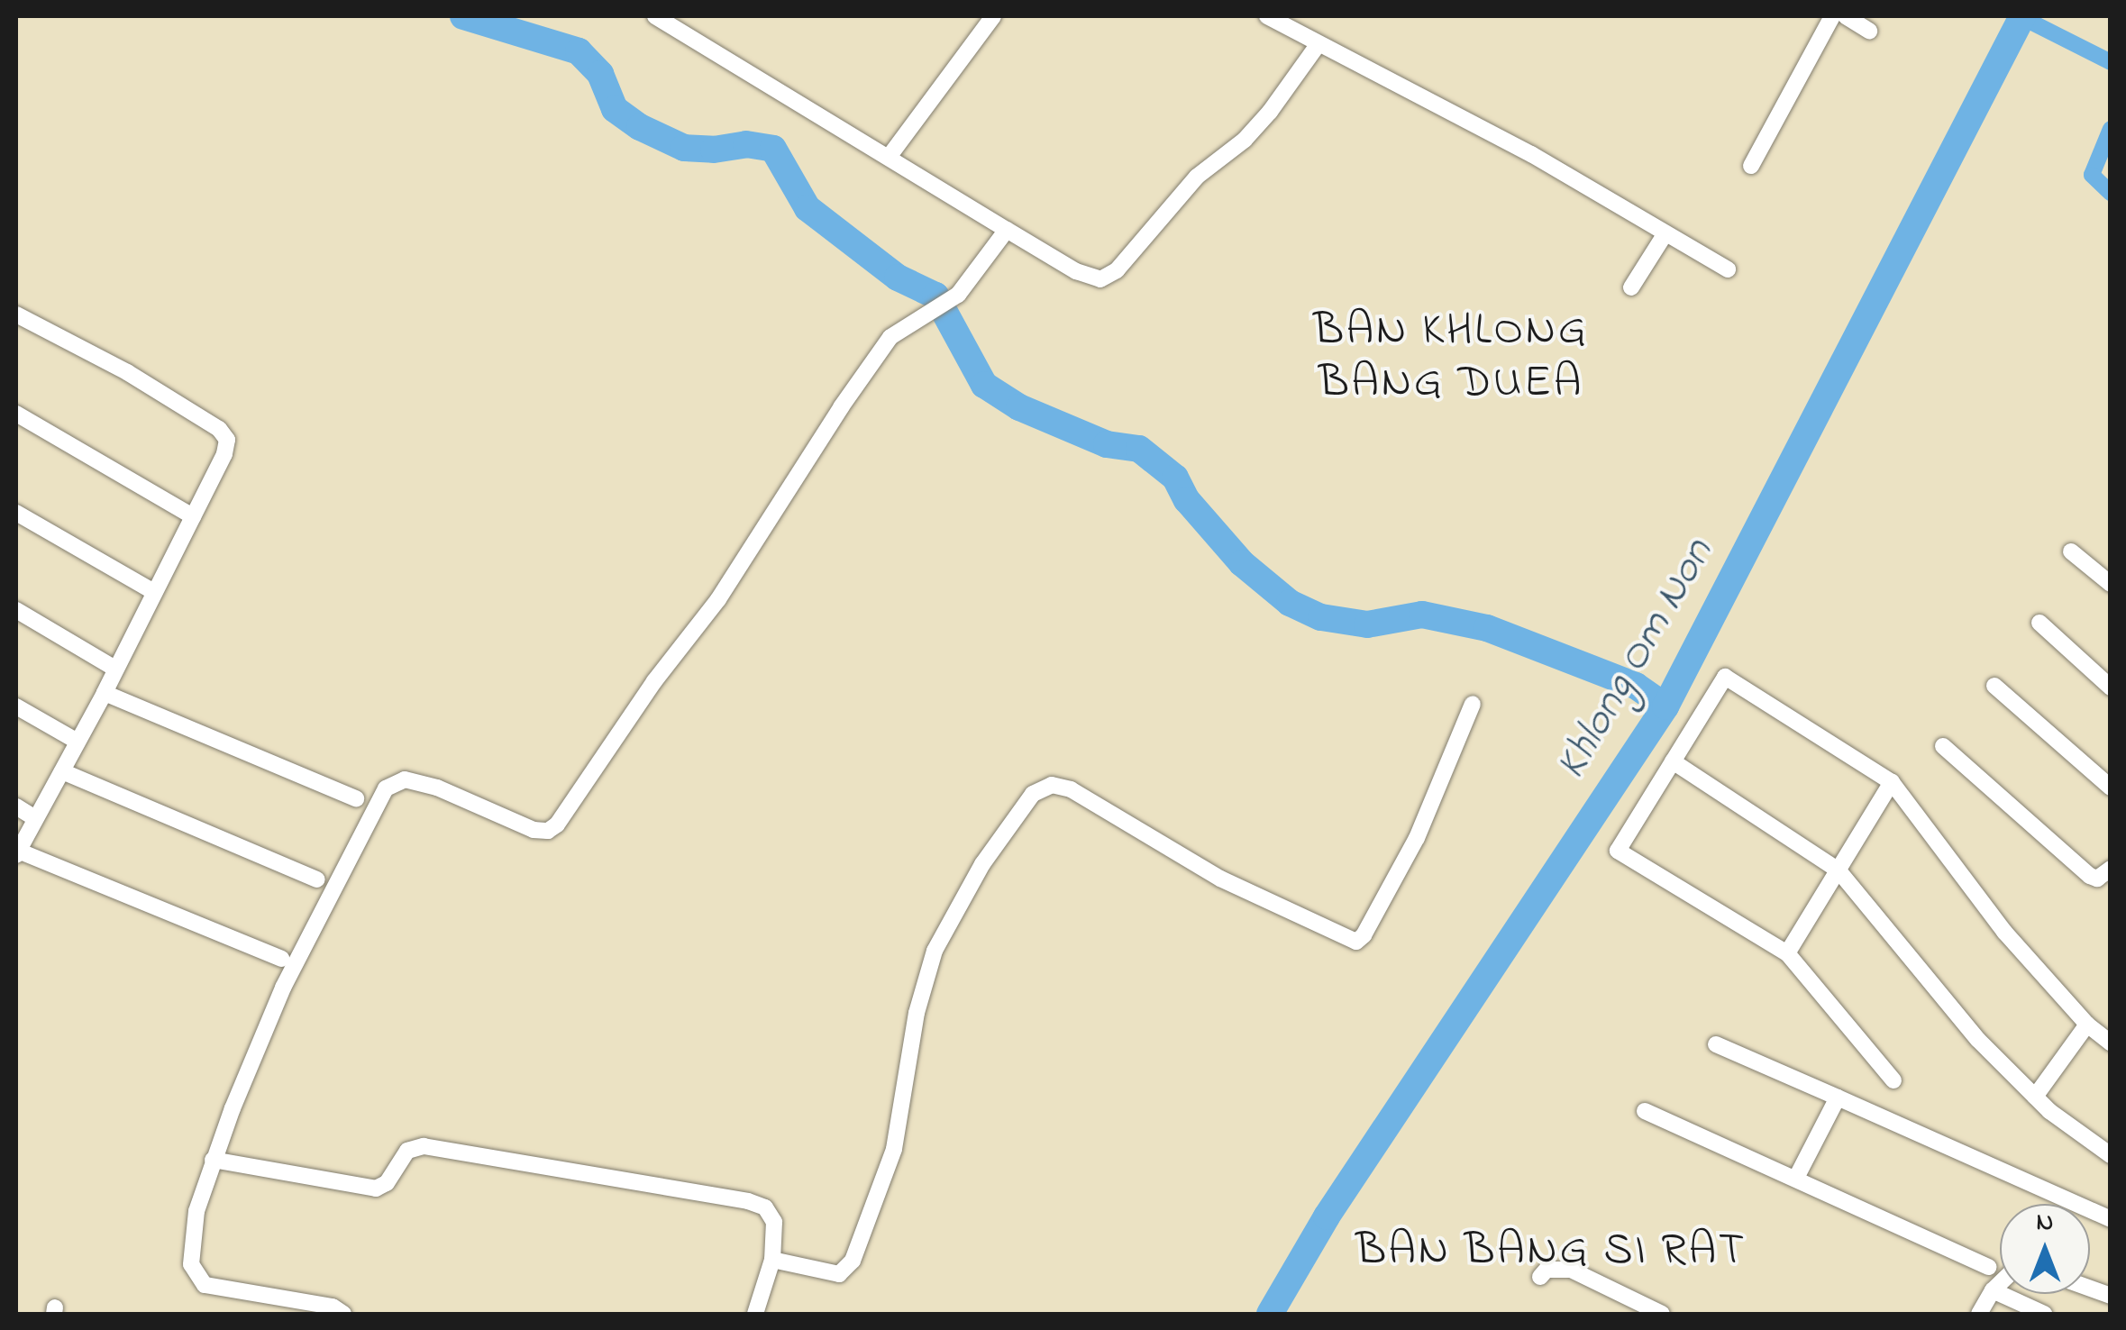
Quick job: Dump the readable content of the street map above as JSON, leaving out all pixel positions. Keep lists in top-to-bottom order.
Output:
{
  "districts": ["BAN KHLONG BANG DUEA", "BAN BANG SI RAT"],
  "water": ["Khlong Om Non"],
  "north": "top"
}
